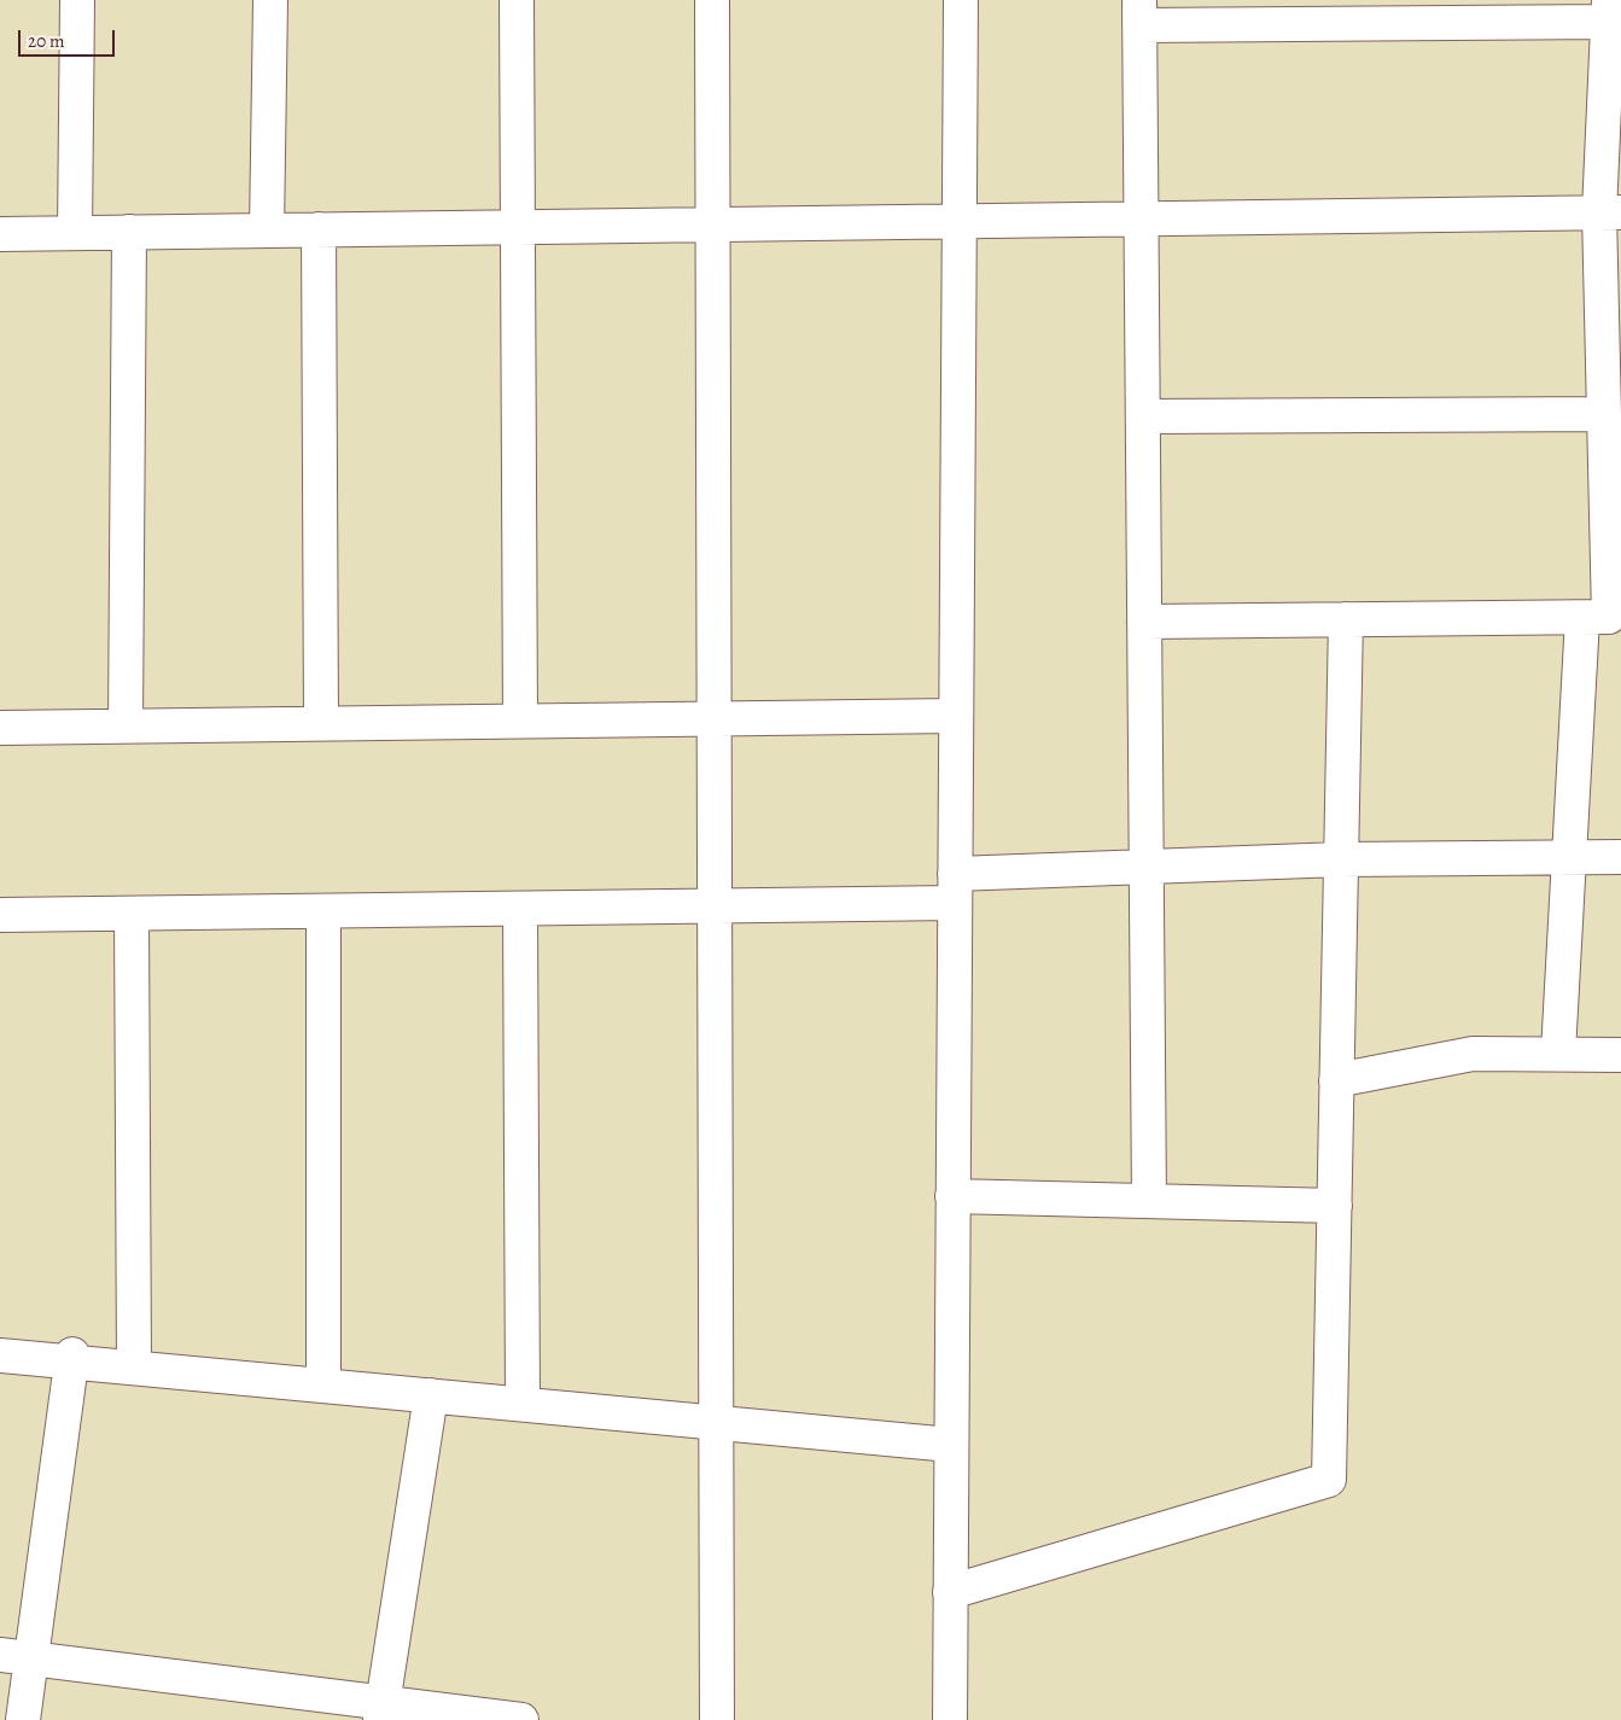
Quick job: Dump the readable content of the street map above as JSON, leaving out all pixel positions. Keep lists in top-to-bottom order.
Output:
{
  "scale_bar": "20 m"
}
